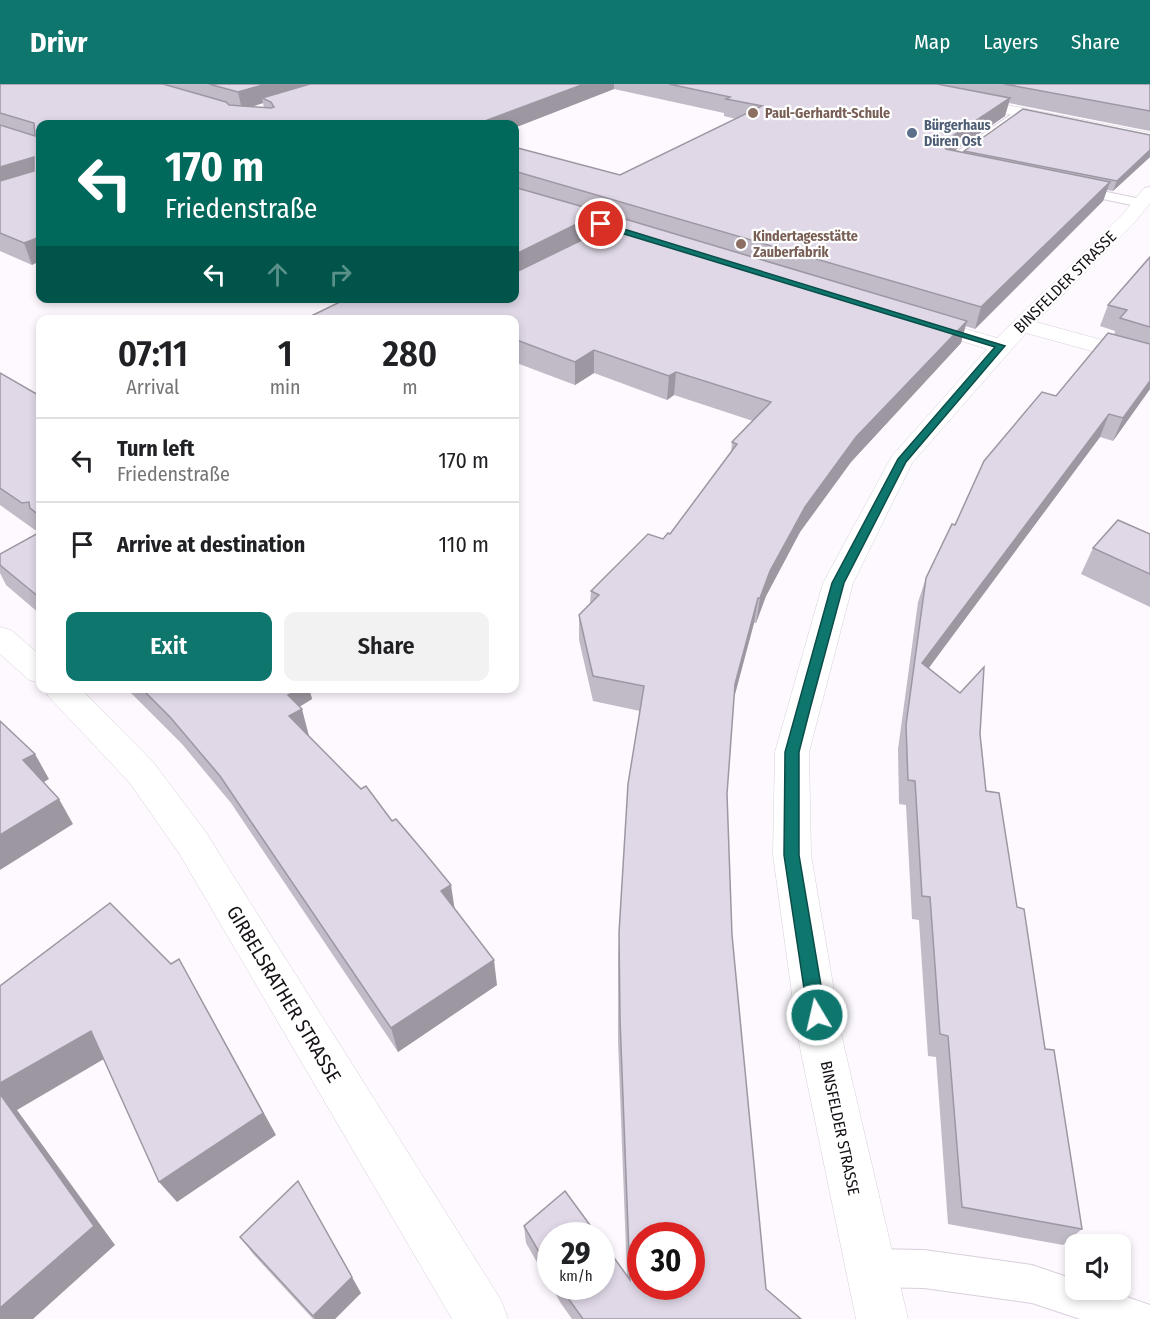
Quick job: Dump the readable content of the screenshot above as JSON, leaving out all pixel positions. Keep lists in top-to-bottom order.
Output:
{
  "streets": {
    "street": ["BINSFELDER STRASSE", "GIRBELSRATHER STRASSE"]
  },
  "places": ["Paul-Gerhardt-Schule", "Bürgerhaus Düren Ost", "Kindertagesstätte Zauberfabrik"],
  "page": {
    "header": "Drivr",
    "nav": ["Map", "Layers", "Share"],
    "turn": ["170 m", "Friedenstraße"],
    "eta": [
      "07:11",
      "Arrival",
      "1",
      "min",
      "280",
      "m"
    ],
    "list": [
      {
        "name": "Turn left",
        "note": "Friedenstraße",
        "value": "170 m"
      },
      {
        "name": "Arrive at destination",
        "value": "110 m"
      }
    ],
    "buttons": ["Exit", "Share"],
    "speed": "29 km/h",
    "limit": "30"
  }
}
